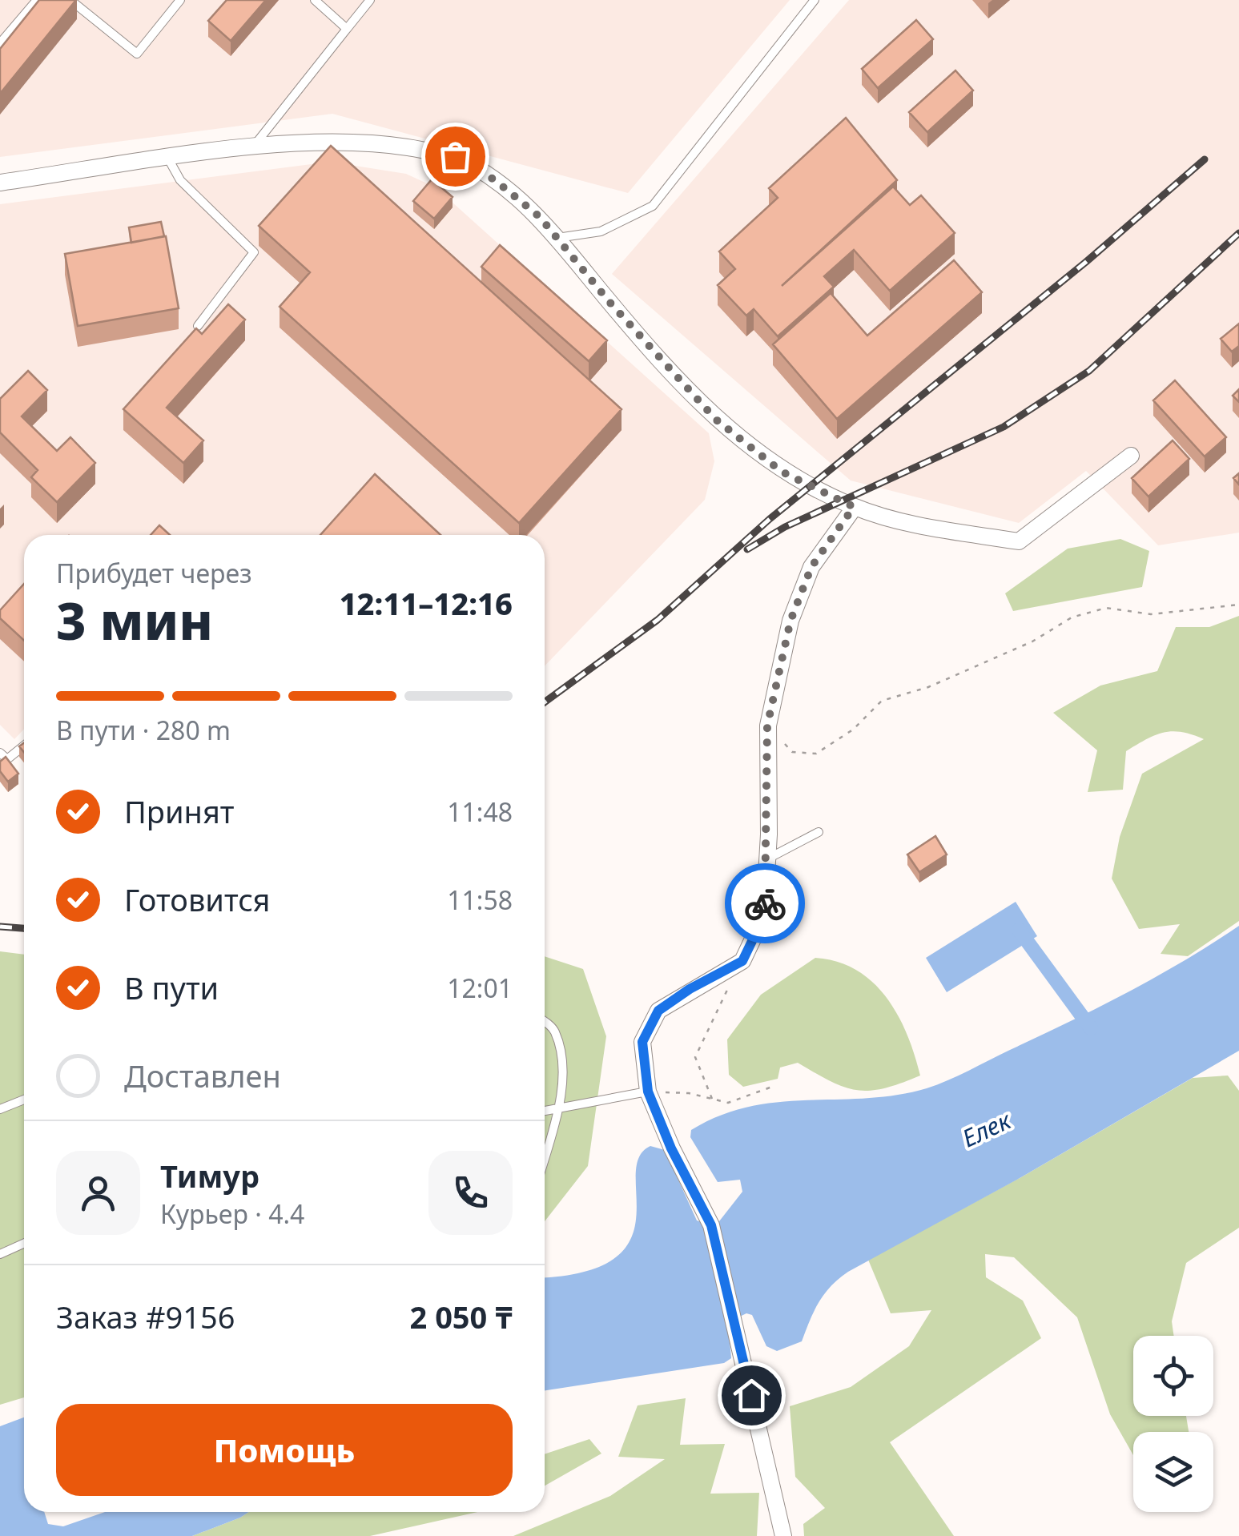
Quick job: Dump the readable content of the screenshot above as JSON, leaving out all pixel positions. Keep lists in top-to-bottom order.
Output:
{
  "water": ["Елек"],
  "page": {
    "heading": ["3 мин", "Прибудет через", "12:11–12:16"],
    "panel": [
      "Тимур",
      "Курьер · 4.4",
      "Заказ #9156",
      "2 050 ₸"
    ],
    "bar": "В пути · 280 m",
    "list": [
      ["Принят", "11:48"],
      ["Готовится", "11:58"],
      ["В пути", "12:01"],
      "Доставлен"
    ],
    "buttons": "Помощь"
  }
}
